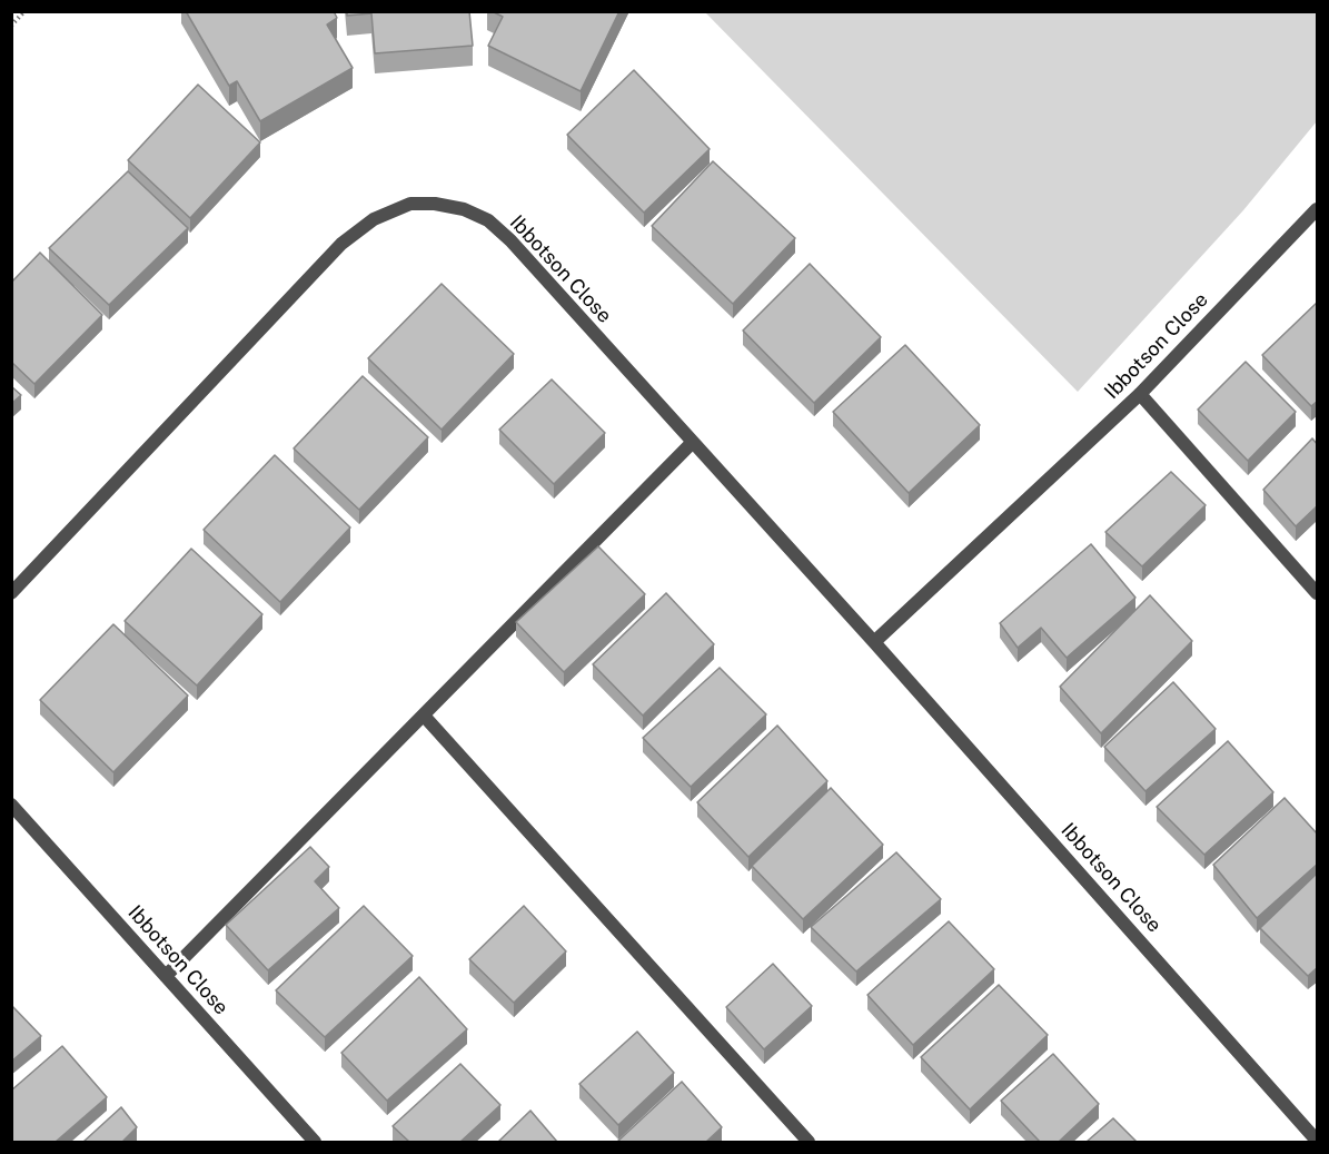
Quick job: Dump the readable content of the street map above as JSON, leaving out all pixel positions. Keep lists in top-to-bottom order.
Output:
{
  "streets": {
    "street": ["Ibbotson Close"]
  }
}
